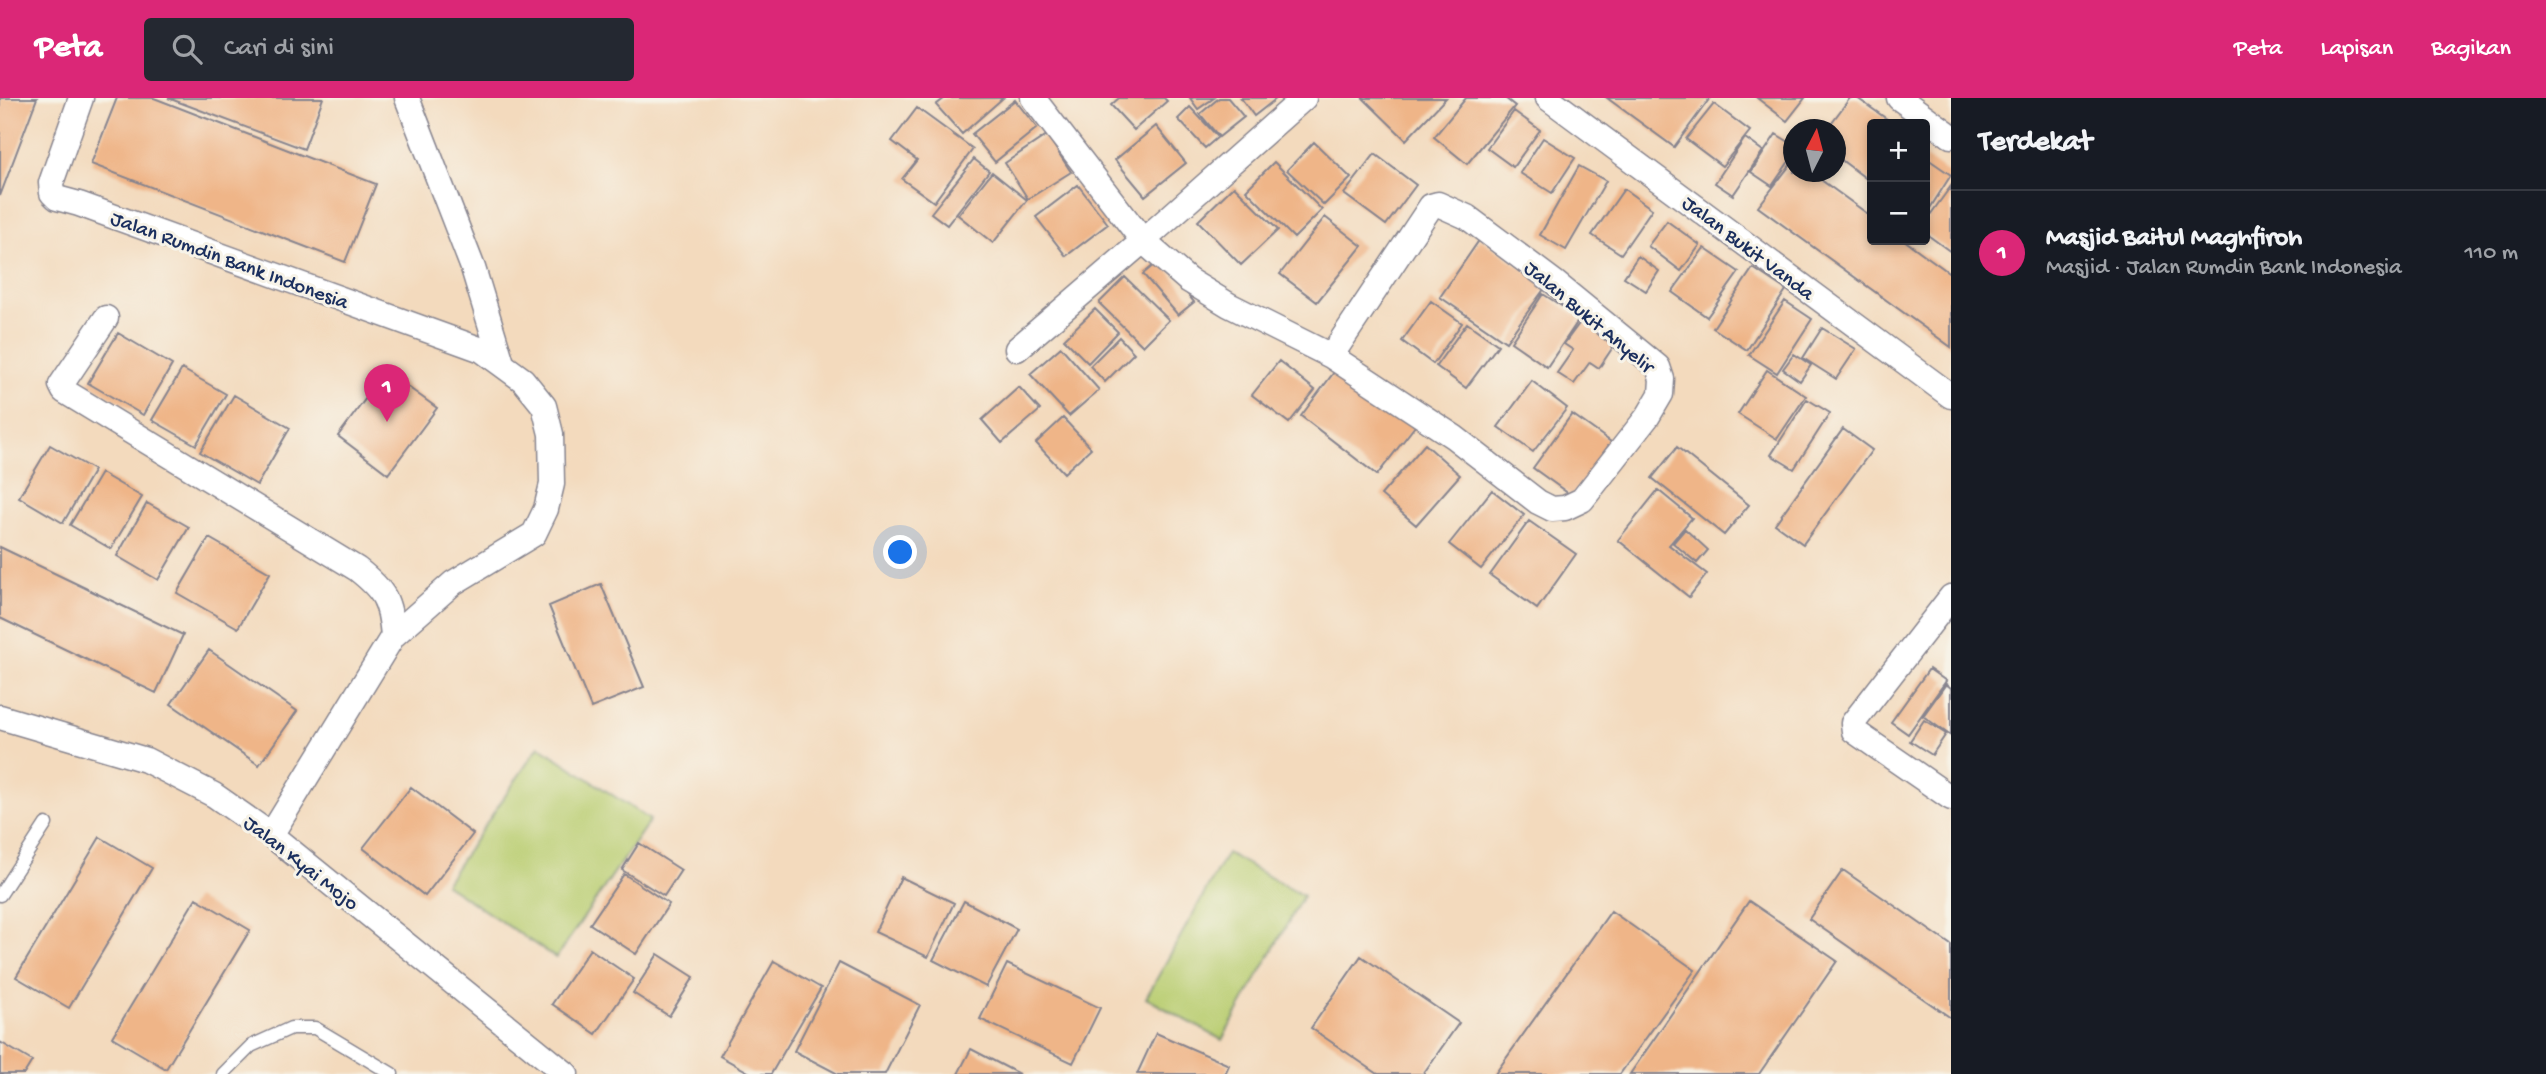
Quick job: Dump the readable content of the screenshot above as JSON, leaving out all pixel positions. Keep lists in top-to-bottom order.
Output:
{
  "streets": {
    "street": [
      "Jalan Bukit Vanda",
      "Jalan Rumdin Bank Indonesia",
      "Jalan Bukit Anyelir",
      "Jalan Kyai Mojo"
    ]
  },
  "crossings": [
    ["Jalan Rumdin Bank Indonesia", "Jalan Kyai Mojo"]
  ],
  "north": "top",
  "page": {
    "header": "Peta",
    "search": "Cari di sini",
    "nav": ["Peta", "Lapisan", "Bagikan"],
    "heading": "Terdekat",
    "map_buttons": ["+", "−"],
    "list": [
      {
        "mark": "1",
        "name": "Masjid Baitul Maghfiroh",
        "note": "Masjid · Jalan Rumdin Bank Indonesia",
        "value": "110 m"
      }
    ],
    "pins": "1"
  }
}
